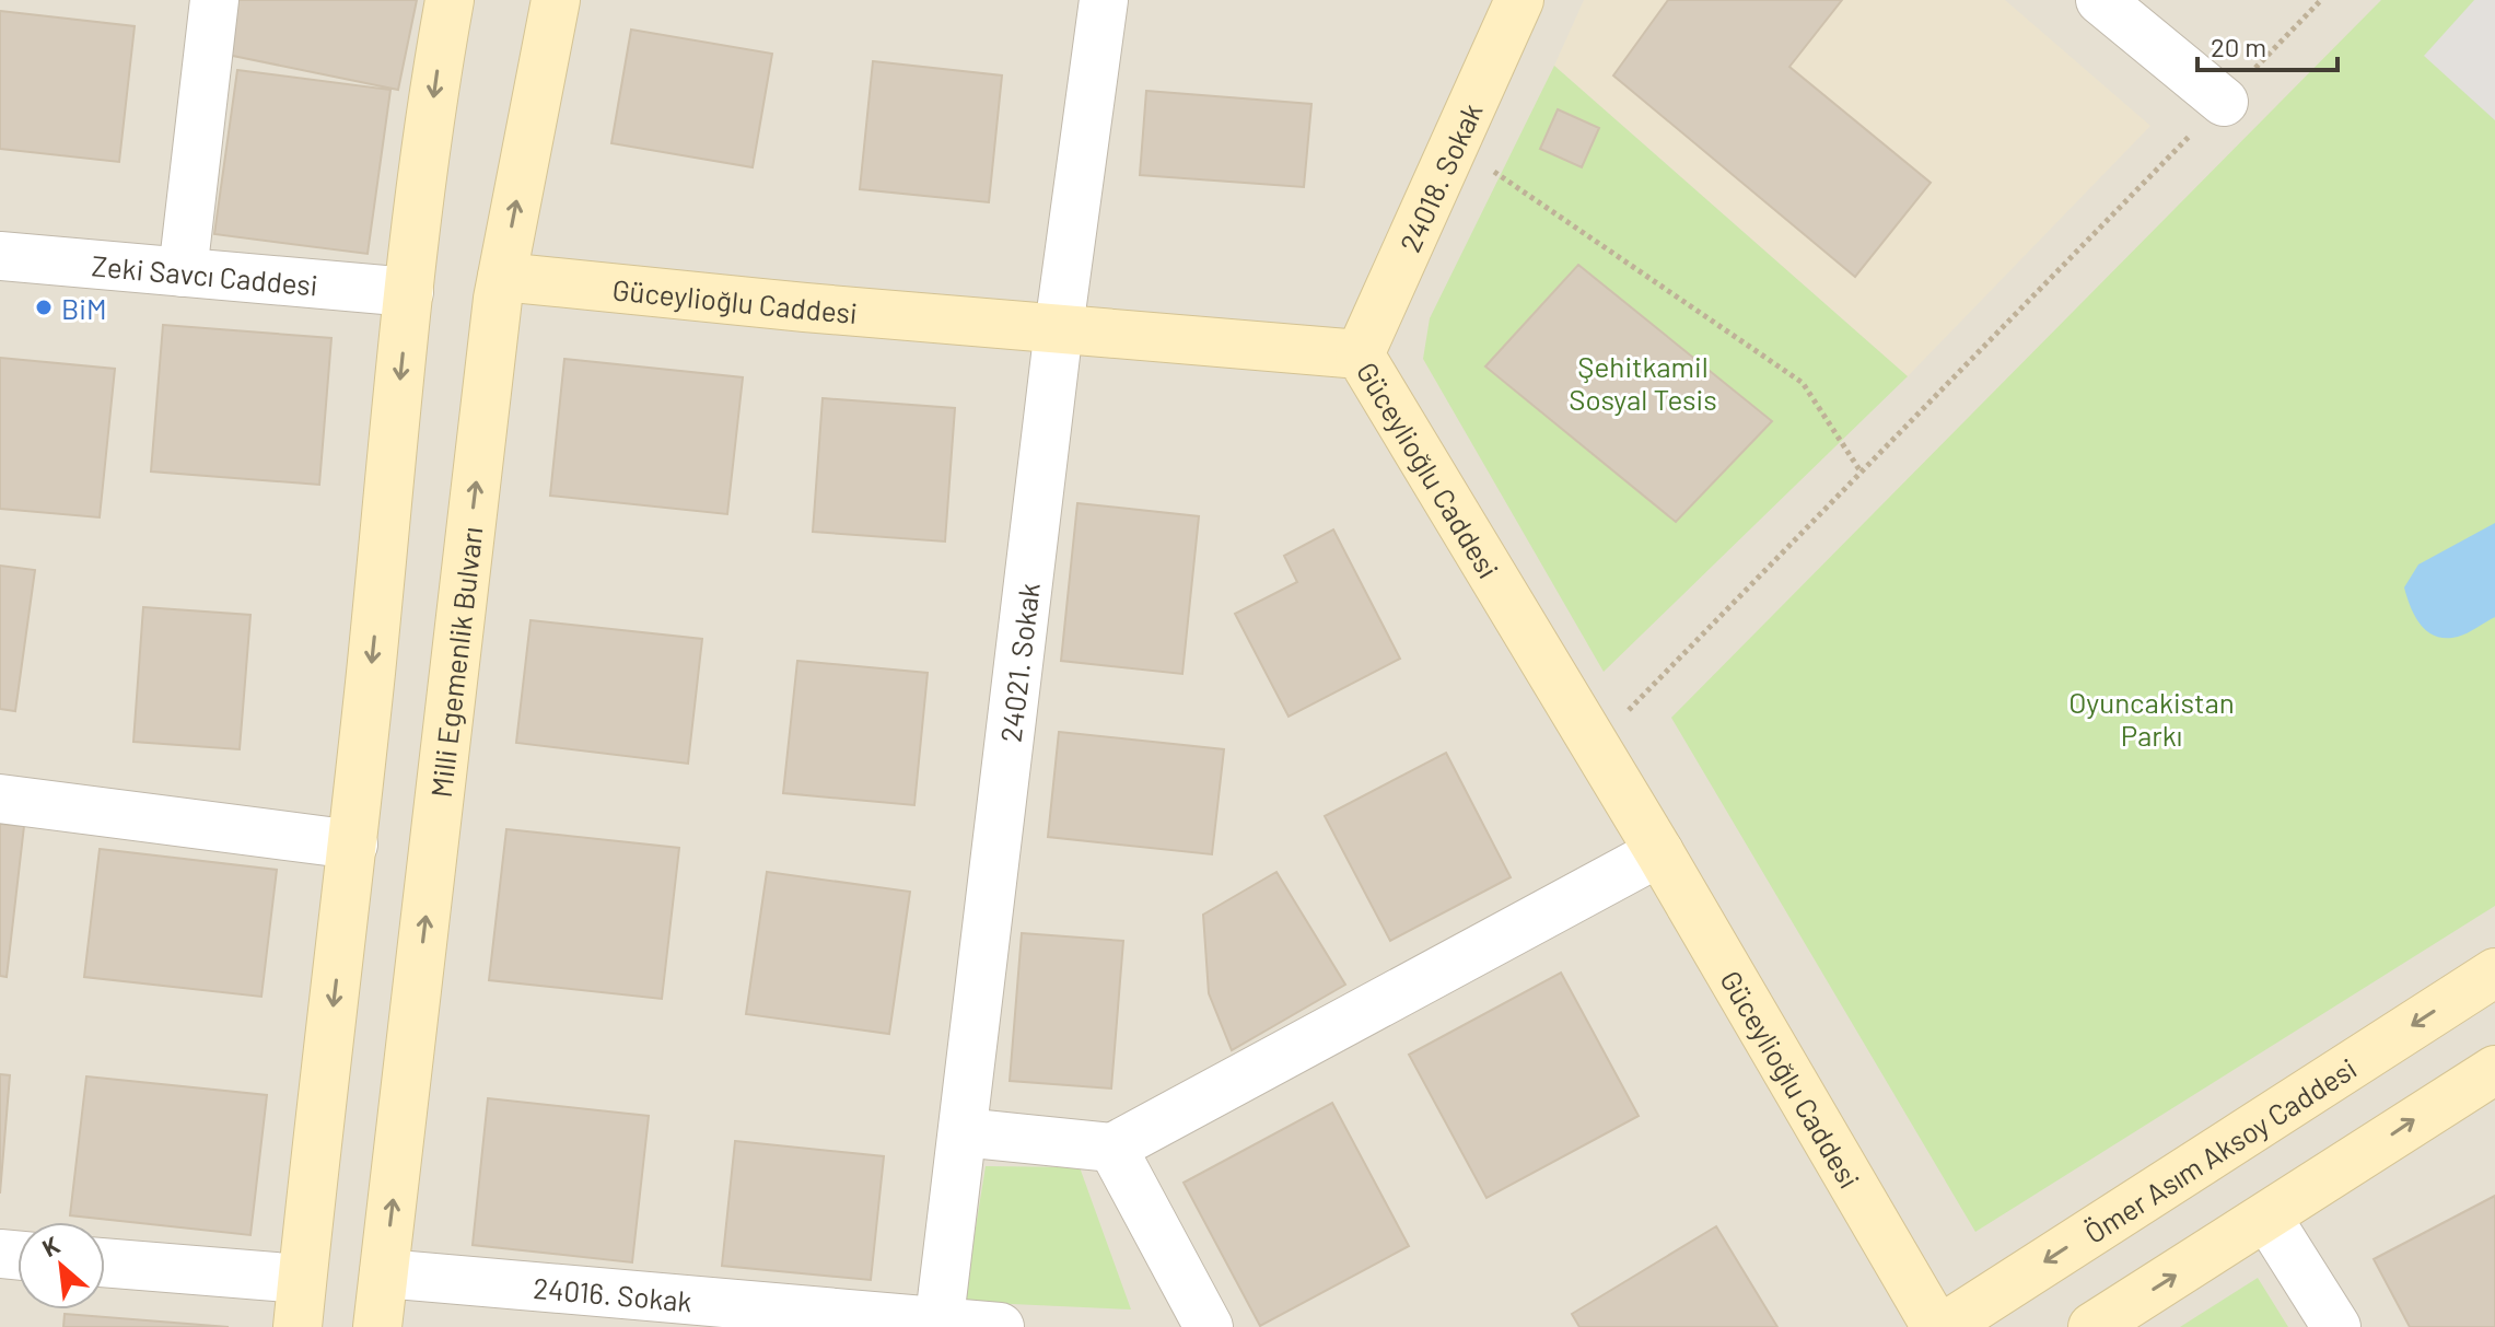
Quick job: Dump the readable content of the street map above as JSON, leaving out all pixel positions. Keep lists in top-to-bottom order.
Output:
{
  "streets": {
    "street": [
      "24018. Sokak",
      "Zeki Savcı Caddesi",
      "Güceylioğlu Caddesi",
      "Milli Egemenlik Bulvarı",
      "24021. Sokak",
      "Ömer Asım Aksoy Caddesi",
      "24016. Sokak"
    ]
  },
  "crossings": [
    ["24018. Sokak", "Güceylioğlu Caddesi"],
    ["Güceylioğlu Caddesi", "Milli Egemenlik Bulvarı"],
    ["Güceylioğlu Caddesi", "24021. Sokak"],
    ["Milli Egemenlik Bulvarı", "24016. Sokak"],
    ["24021. Sokak", "24016. Sokak"]
  ],
  "parks": ["Şehitkamil Sosyal Tesis", "Oyuncakistan Parkı"],
  "places": ["BiM"],
  "scale_bar": "20 m",
  "north": "top left"
}
